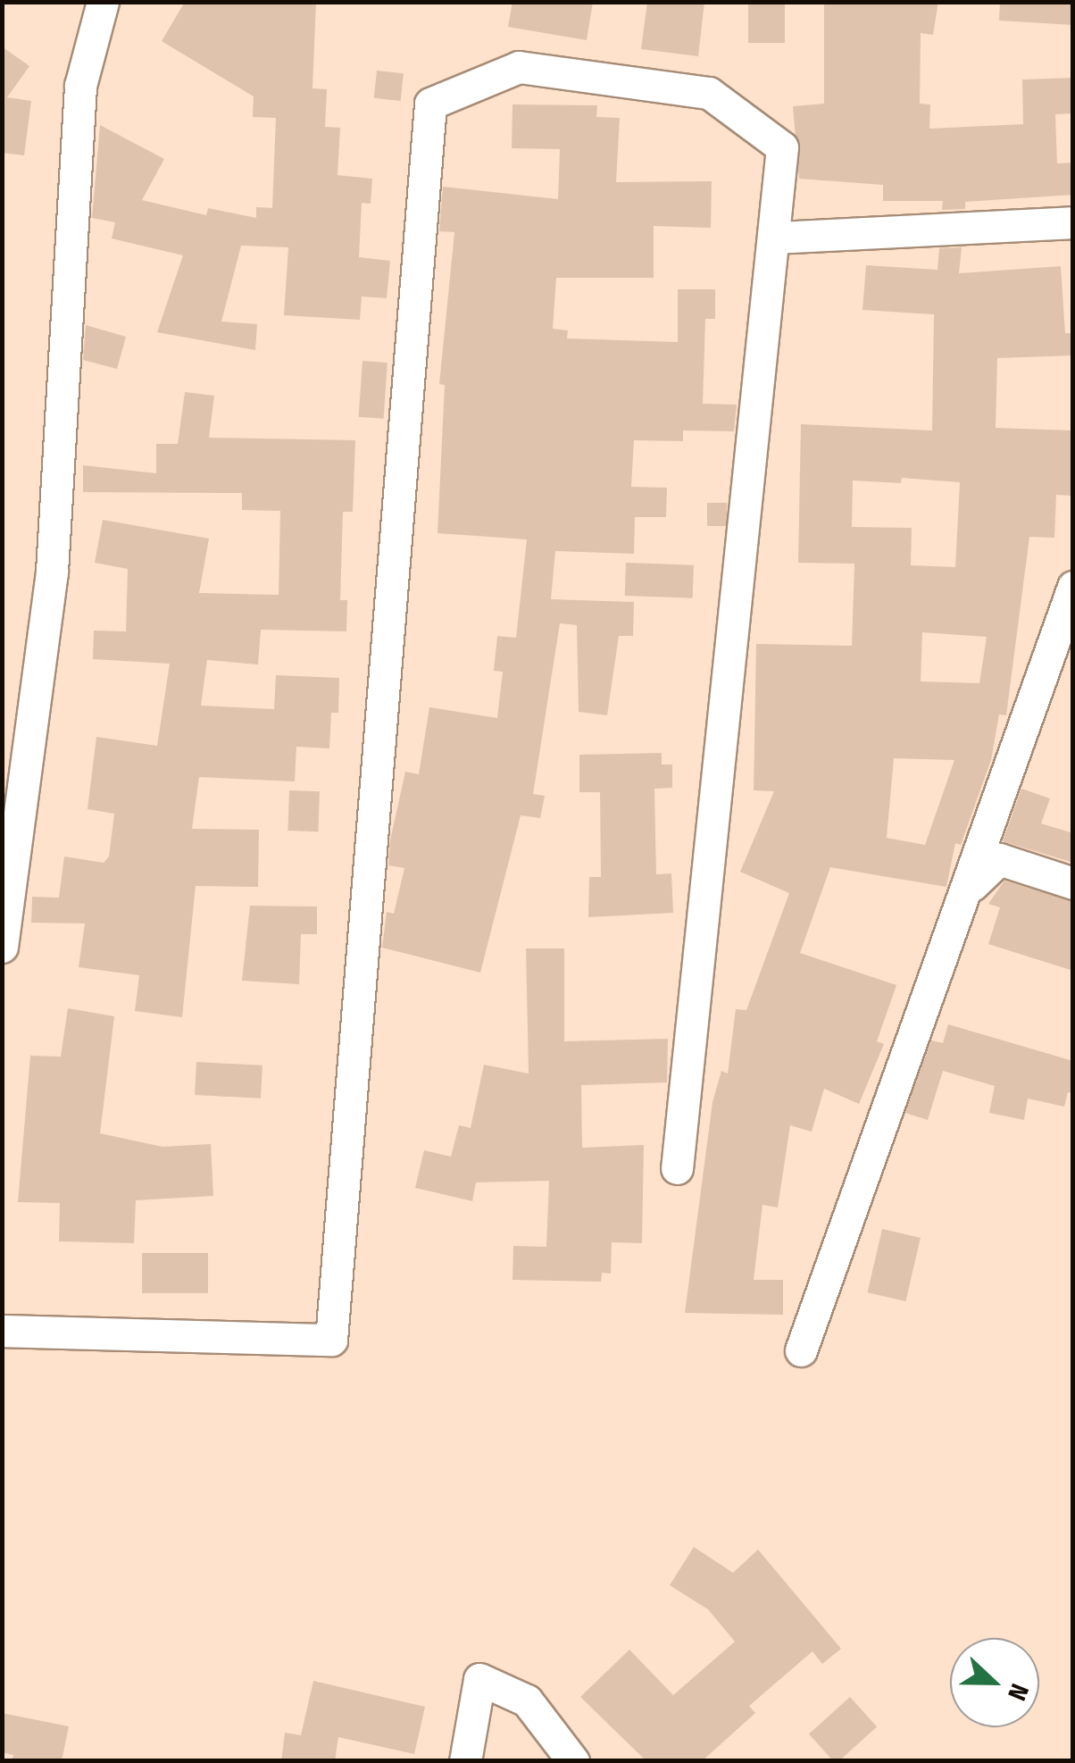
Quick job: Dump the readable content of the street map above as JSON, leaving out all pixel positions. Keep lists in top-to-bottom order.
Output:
{
  "north": "right"
}
